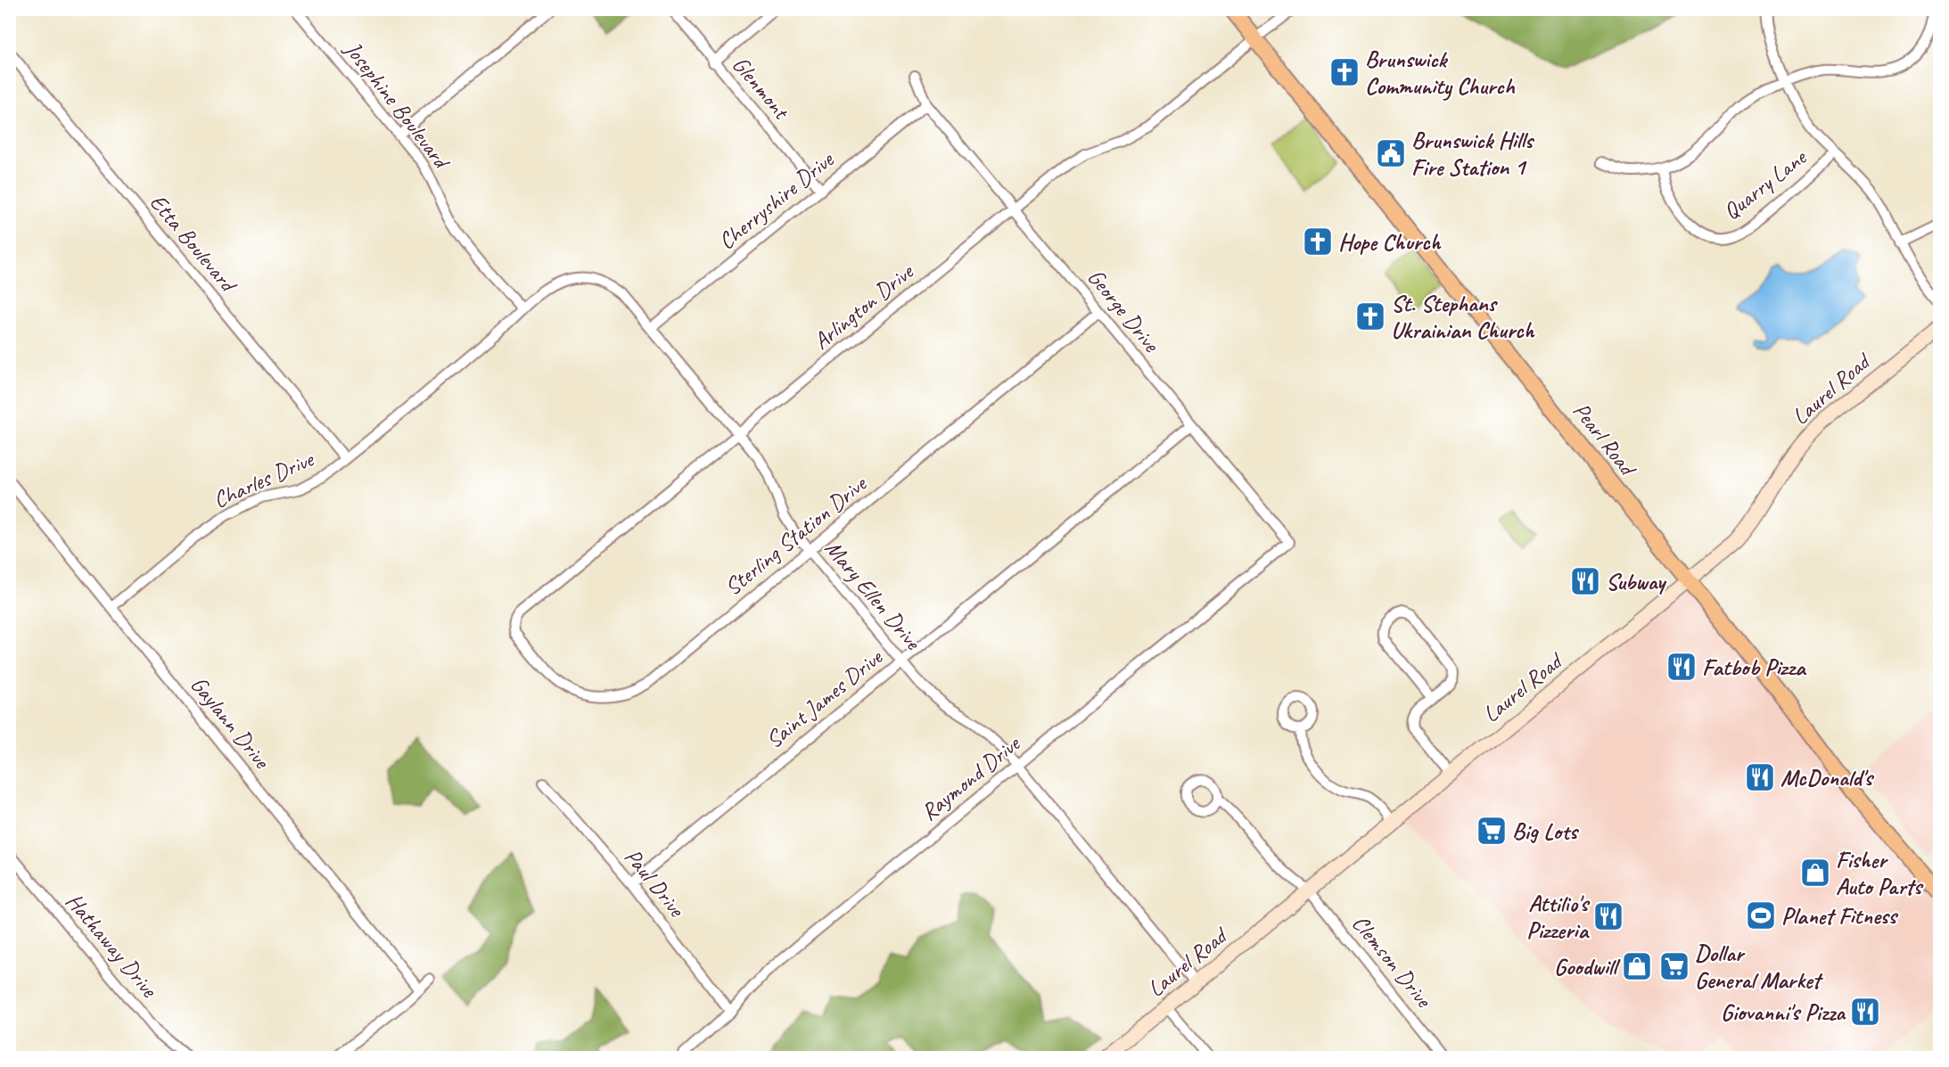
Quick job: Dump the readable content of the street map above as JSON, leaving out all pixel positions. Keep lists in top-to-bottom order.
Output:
{
  "streets": {
    "main road": ["Pearl Road"],
    "street": [
      "Glenmont",
      "Josephine Boulevard",
      "Quarry Lane",
      "Cherryshire Drive",
      "Etta Boulevard",
      "Arlington Drive",
      "George Drive",
      "Laurel Road",
      "Charles Drive",
      "Sterling Station Drive",
      "Mary Ellen Drive",
      "Saint James Drive",
      "Gaylann Drive",
      "Raymond Drive",
      "Paul Drive",
      "Hathaway Drive",
      "Clemson Drive"
    ]
  },
  "crossings": [
    ["Glenmont", "Cherryshire Drive"],
    ["Josephine Boulevard", "Charles Drive"],
    ["Josephine Boulevard", "Mary Ellen Drive"],
    ["Cherryshire Drive", "George Drive"],
    ["Cherryshire Drive", "Mary Ellen Drive"],
    ["Etta Boulevard", "Charles Drive"],
    ["Arlington Drive", "George Drive"],
    ["Arlington Drive", "Pearl Road"],
    ["Arlington Drive", "Sterling Station Drive"],
    ["Arlington Drive", "Mary Ellen Drive"],
    ["George Drive", "Sterling Station Drive"],
    ["George Drive", "Saint James Drive"],
    ["George Drive", "Raymond Drive"],
    ["Laurel Road", "Pearl Road"],
    ["Laurel Road", "Mary Ellen Drive"],
    ["Laurel Road", "Clemson Drive"],
    ["Charles Drive", "Mary Ellen Drive"],
    ["Charles Drive", "Gaylann Drive"],
    ["Sterling Station Drive", "Mary Ellen Drive"],
    ["Mary Ellen Drive", "Saint James Drive"],
    ["Mary Ellen Drive", "Raymond Drive"],
    ["Saint James Drive", "Paul Drive"],
    ["Raymond Drive", "Paul Drive"]
  ],
  "places": {
    "church": ["Brunswick Community Church", "Hope Church", "St. Stephans Ukrainian Church"],
    "public building": ["Brunswick Hills Fire Station 1"],
    "restaurant": [
      "Subway",
      "Fatbob Pizza",
      "McDonald's",
      "Attilio's Pizzeria",
      "Giovanni's Pizza"
    ],
    "supermarket": ["Big Lots", "Dollar General Market"],
    "shop": ["Fisher Auto Parts", "Goodwill"],
    "sports": ["Planet Fitness"]
  }
}
